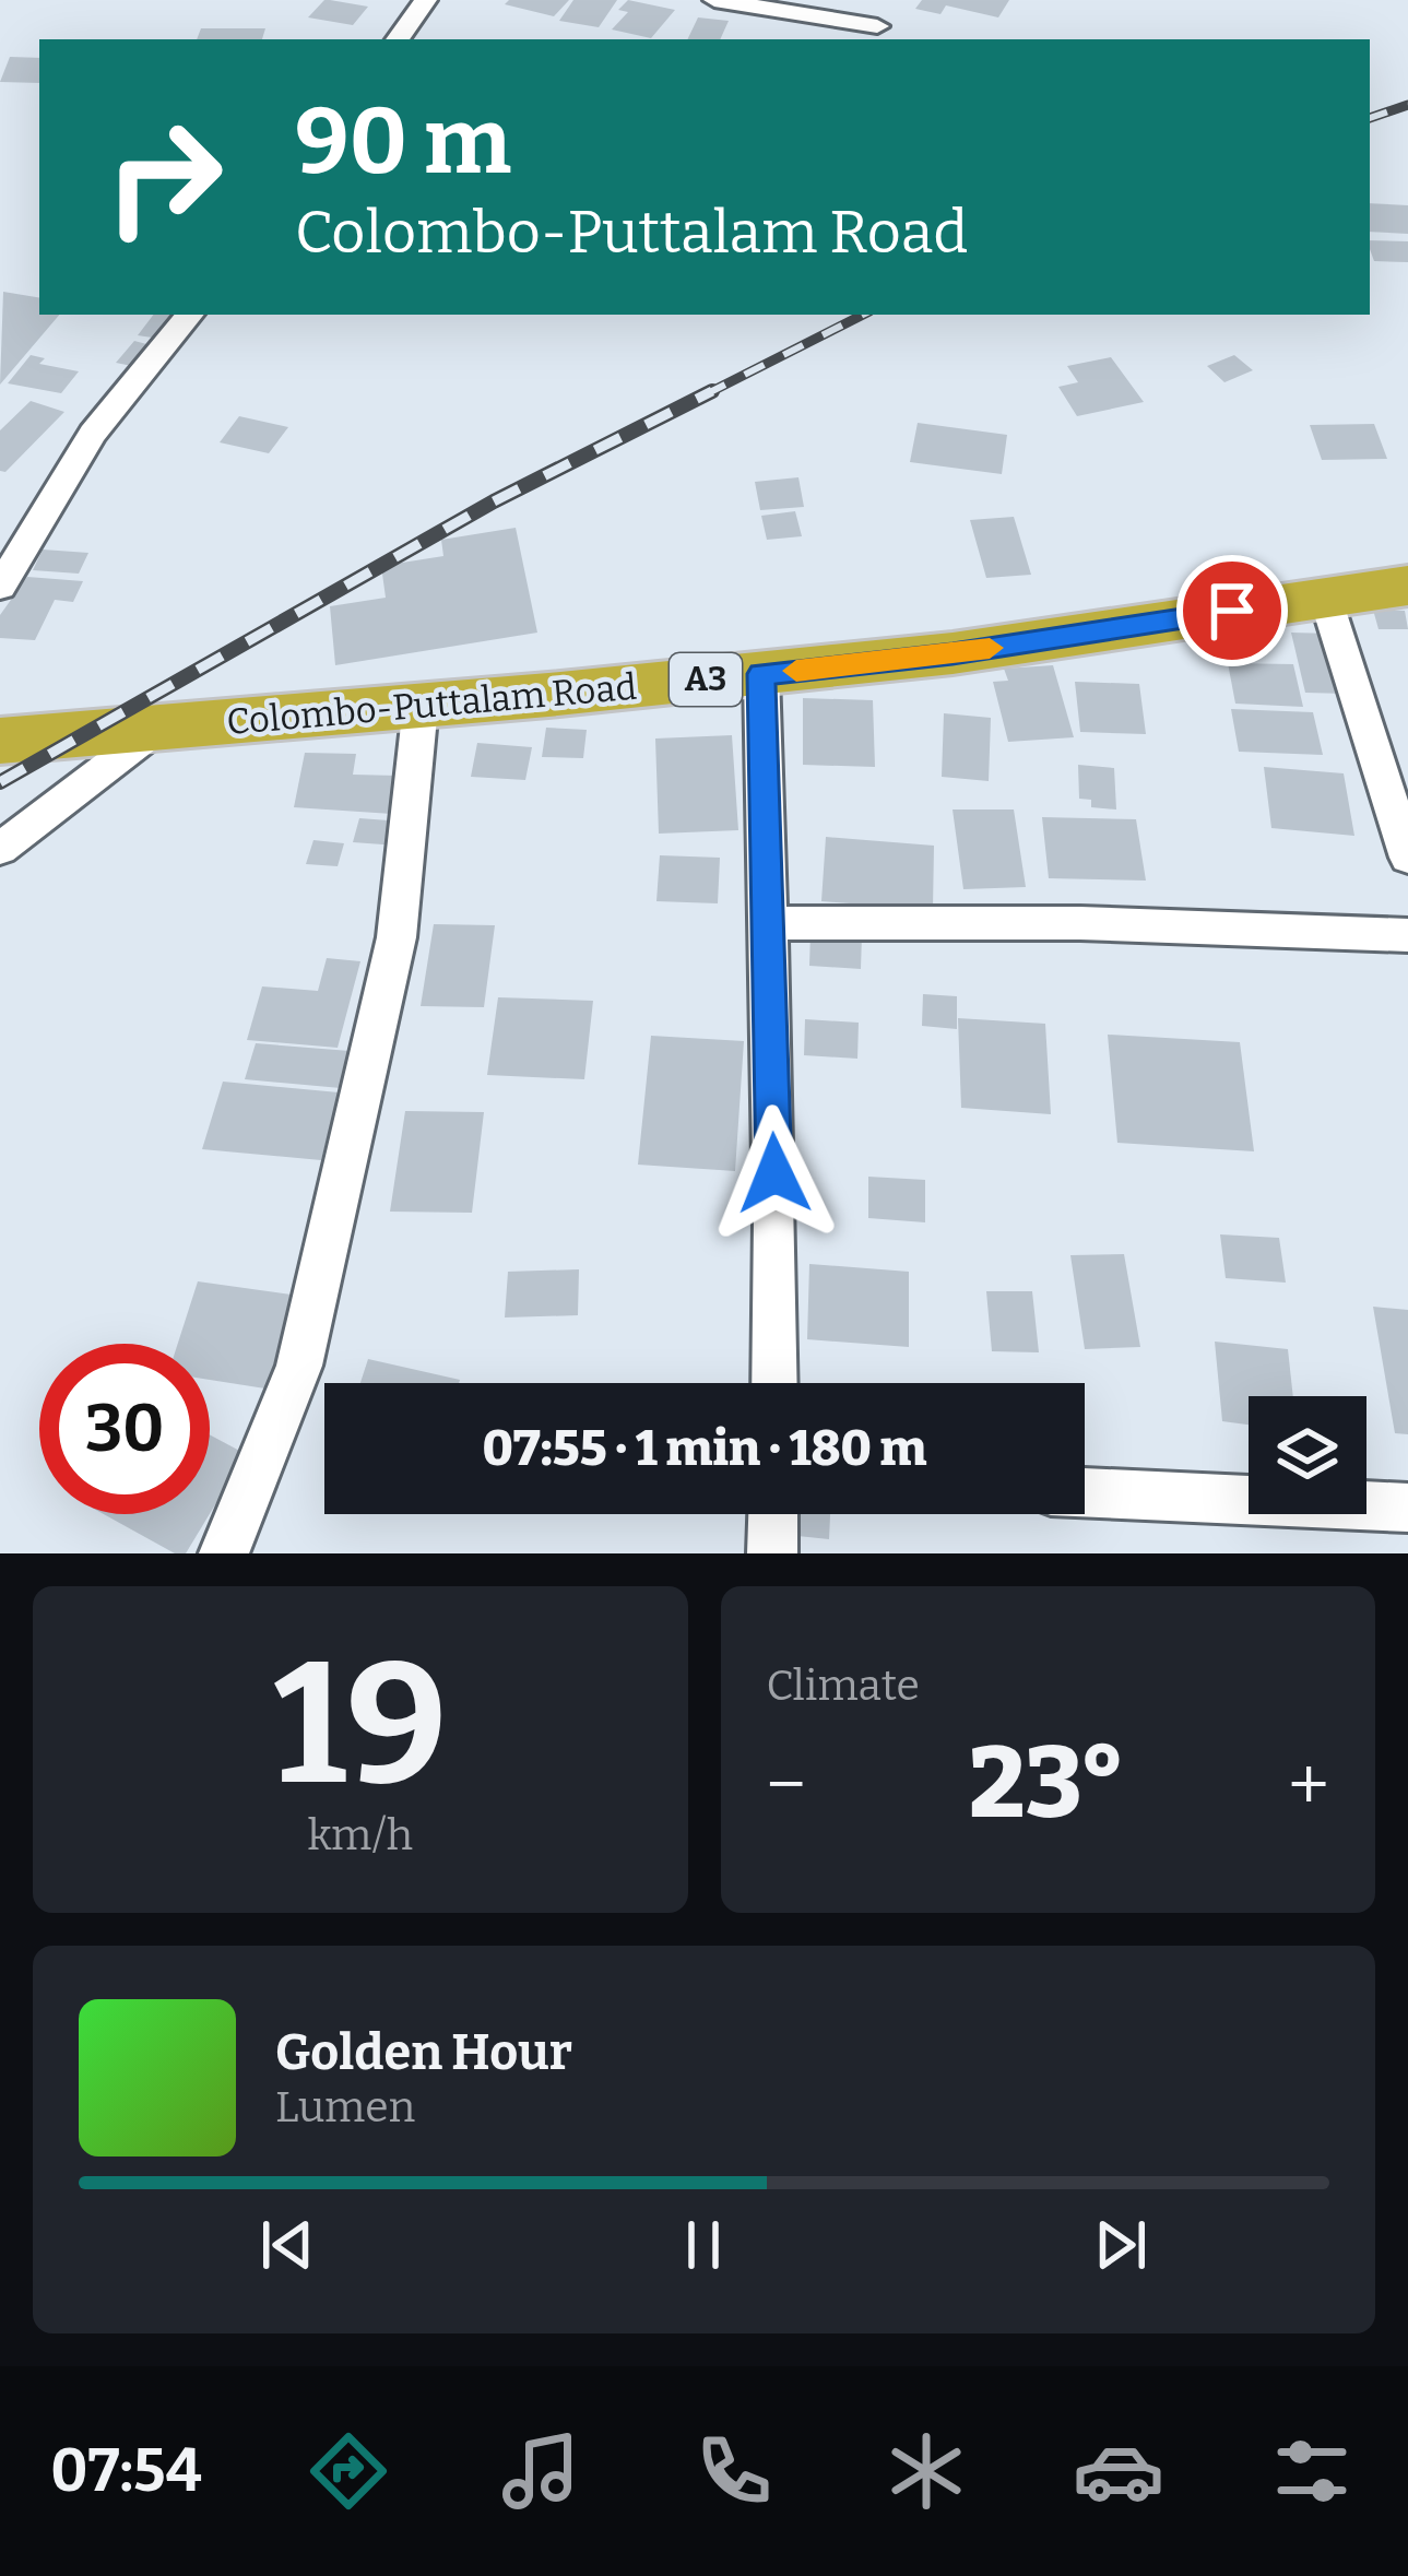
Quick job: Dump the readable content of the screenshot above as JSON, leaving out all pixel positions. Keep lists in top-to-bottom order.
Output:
{
  "streets": {
    "highway": ["A3", "Colombo-Puttalam Road"]
  },
  "page": {
    "turn": ["90 m", "Colombo-Puttalam Road"],
    "limit": "30",
    "trip": "07:55 · 1 min · 180 m",
    "tile": [
      ["19", "km/h"],
      "Climate"
    ],
    "heat": ["−", "23°", "+"],
    "song": ["Golden Hour", "Lumen"],
    "tabs": "07:54"
  }
}
